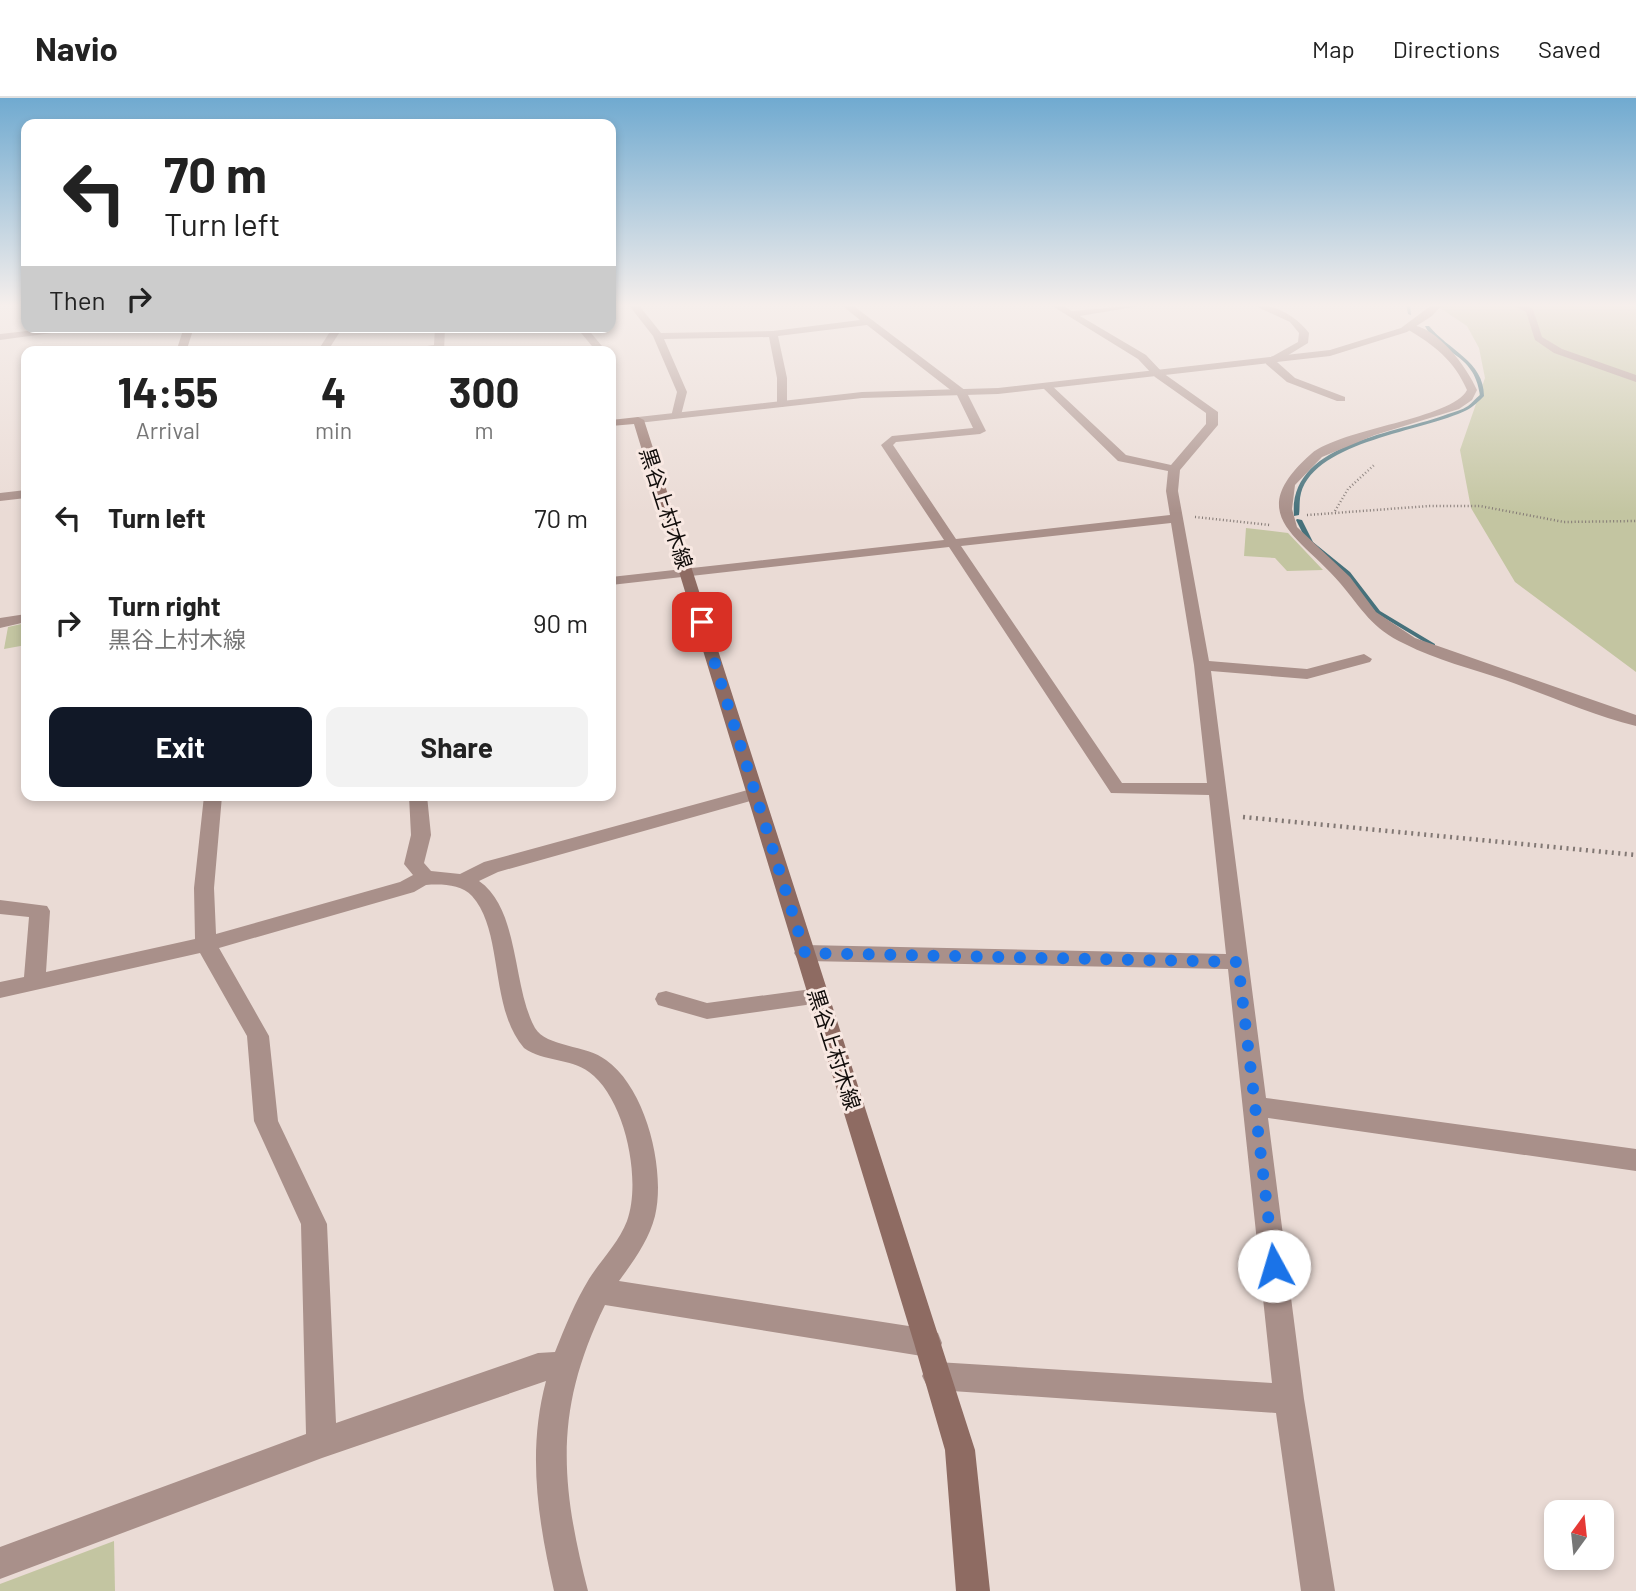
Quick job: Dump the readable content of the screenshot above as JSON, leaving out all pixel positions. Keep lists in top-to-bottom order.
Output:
{
  "streets": {
    "main road": ["黒谷上村木線"]
  },
  "north": "top",
  "page": {
    "header": "Navio",
    "nav": ["Map", "Directions", "Saved"],
    "turn": ["70 m", "Turn left"],
    "then": "Then",
    "eta": [
      "14:55",
      "Arrival",
      "4",
      "min",
      "300",
      "m"
    ],
    "list": [
      {
        "name": "Turn left",
        "value": "70 m"
      },
      {
        "name": "Turn right",
        "note": "黒谷上村木線",
        "value": "90 m"
      }
    ],
    "buttons": ["Exit", "Share"]
  }
}
